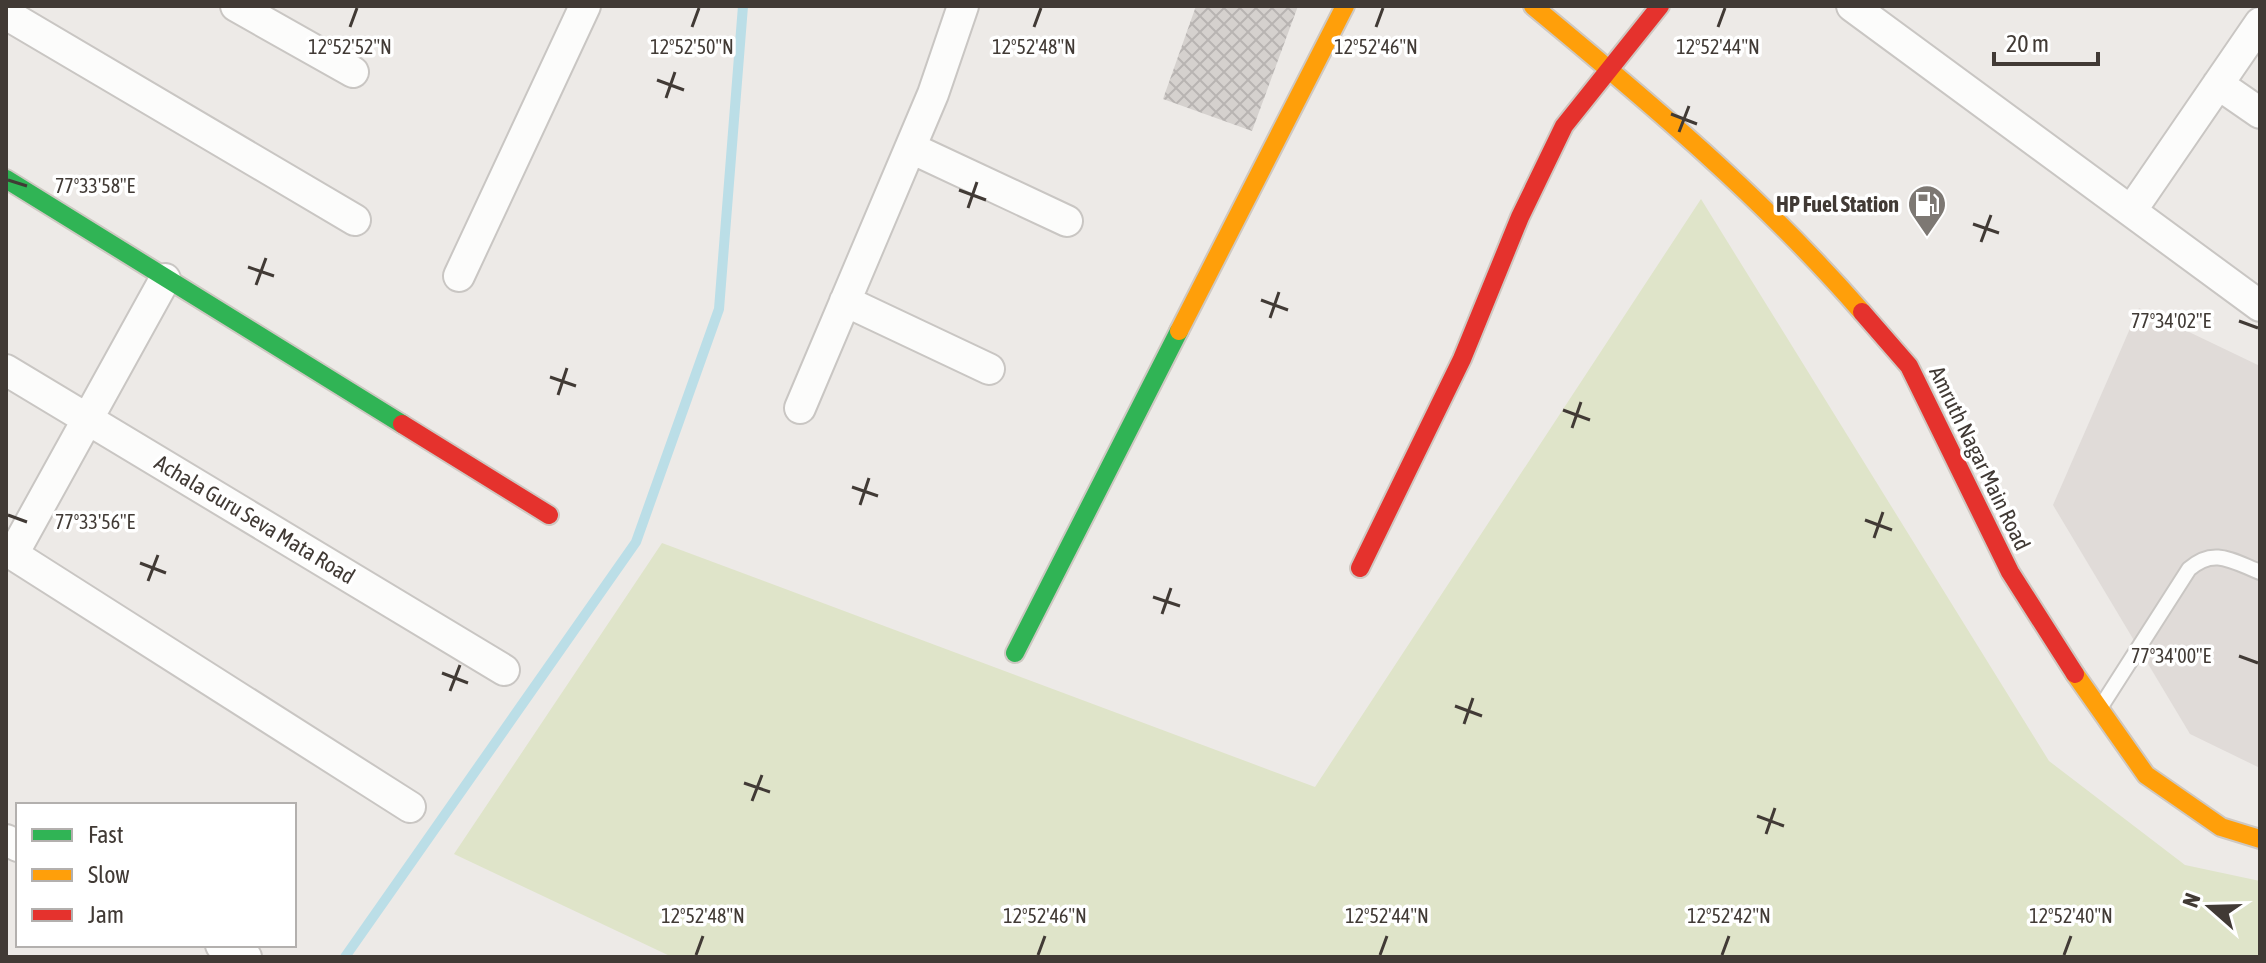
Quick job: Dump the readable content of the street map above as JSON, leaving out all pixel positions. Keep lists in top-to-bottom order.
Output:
{
  "streets": {
    "street": ["Amruth Nagar Main Road", "Achala Guru Seva Mata Road"]
  },
  "places": {
    "fuel station": ["HP Fuel Station"]
  },
  "legend": ["Fast", "Slow", "Jam"],
  "scale_bar": "20 m",
  "north": "left",
  "coordinates": [
    "12°52'52\"N",
    "12°52'50\"N",
    "12°52'48\"N",
    "12°52'46\"N",
    "12°52'44\"N",
    "77°33'58\"E",
    "77°34'02\"E",
    "77°33'56\"E",
    "77°34'00\"E",
    "12°52'42\"N",
    "12°52'40\"N"
  ]
}
